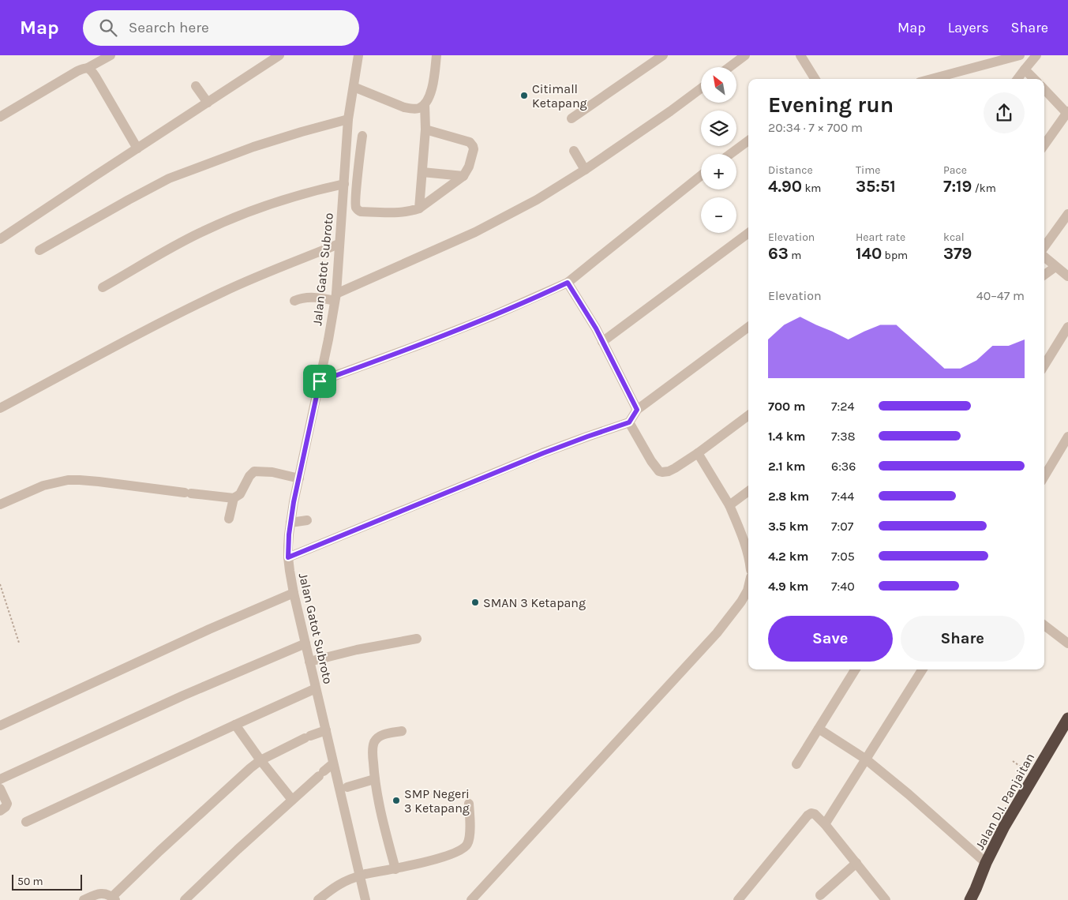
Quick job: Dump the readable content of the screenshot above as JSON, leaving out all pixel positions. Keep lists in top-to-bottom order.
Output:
{
  "streets": {
    "highway": ["Jalan D.I. Panjaitan"],
    "street": ["Jalan Gatot Subroto"]
  },
  "places": ["Citimall Ketapang", "SMAN 3 Ketapang", "SMP Negeri 3 Ketapang"],
  "scale_bar": "50 m",
  "north": "top left",
  "page": {
    "header": "Map",
    "search": "Search here",
    "nav": ["Map", "Layers", "Share"],
    "map_buttons": ["+", "−"],
    "heading": ["Evening run", "20:34 · 7 × 700 m"],
    "stats": [
      ["Distance", "4.90 km"],
      ["Time", "35:51"],
      ["Pace", "7:19 /km"],
      ["Elevation", "63 m"],
      ["Heart rate", "140 bpm"],
      ["kcal", "379"]
    ],
    "chart": ["Elevation", "40–47 m"],
    "list": [
      {
        "name": "700 m",
        "note": "7:24"
      },
      {
        "name": "1.4 km",
        "note": "7:38"
      },
      {
        "name": "2.1 km",
        "note": "6:36"
      },
      {
        "name": "2.8 km",
        "note": "7:44"
      },
      {
        "name": "3.5 km",
        "note": "7:07"
      },
      {
        "name": "4.2 km",
        "note": "7:05"
      },
      {
        "name": "4.9 km",
        "note": "7:40"
      }
    ],
    "buttons": ["Save", "Share"],
    "scale": "50 m"
  }
}
